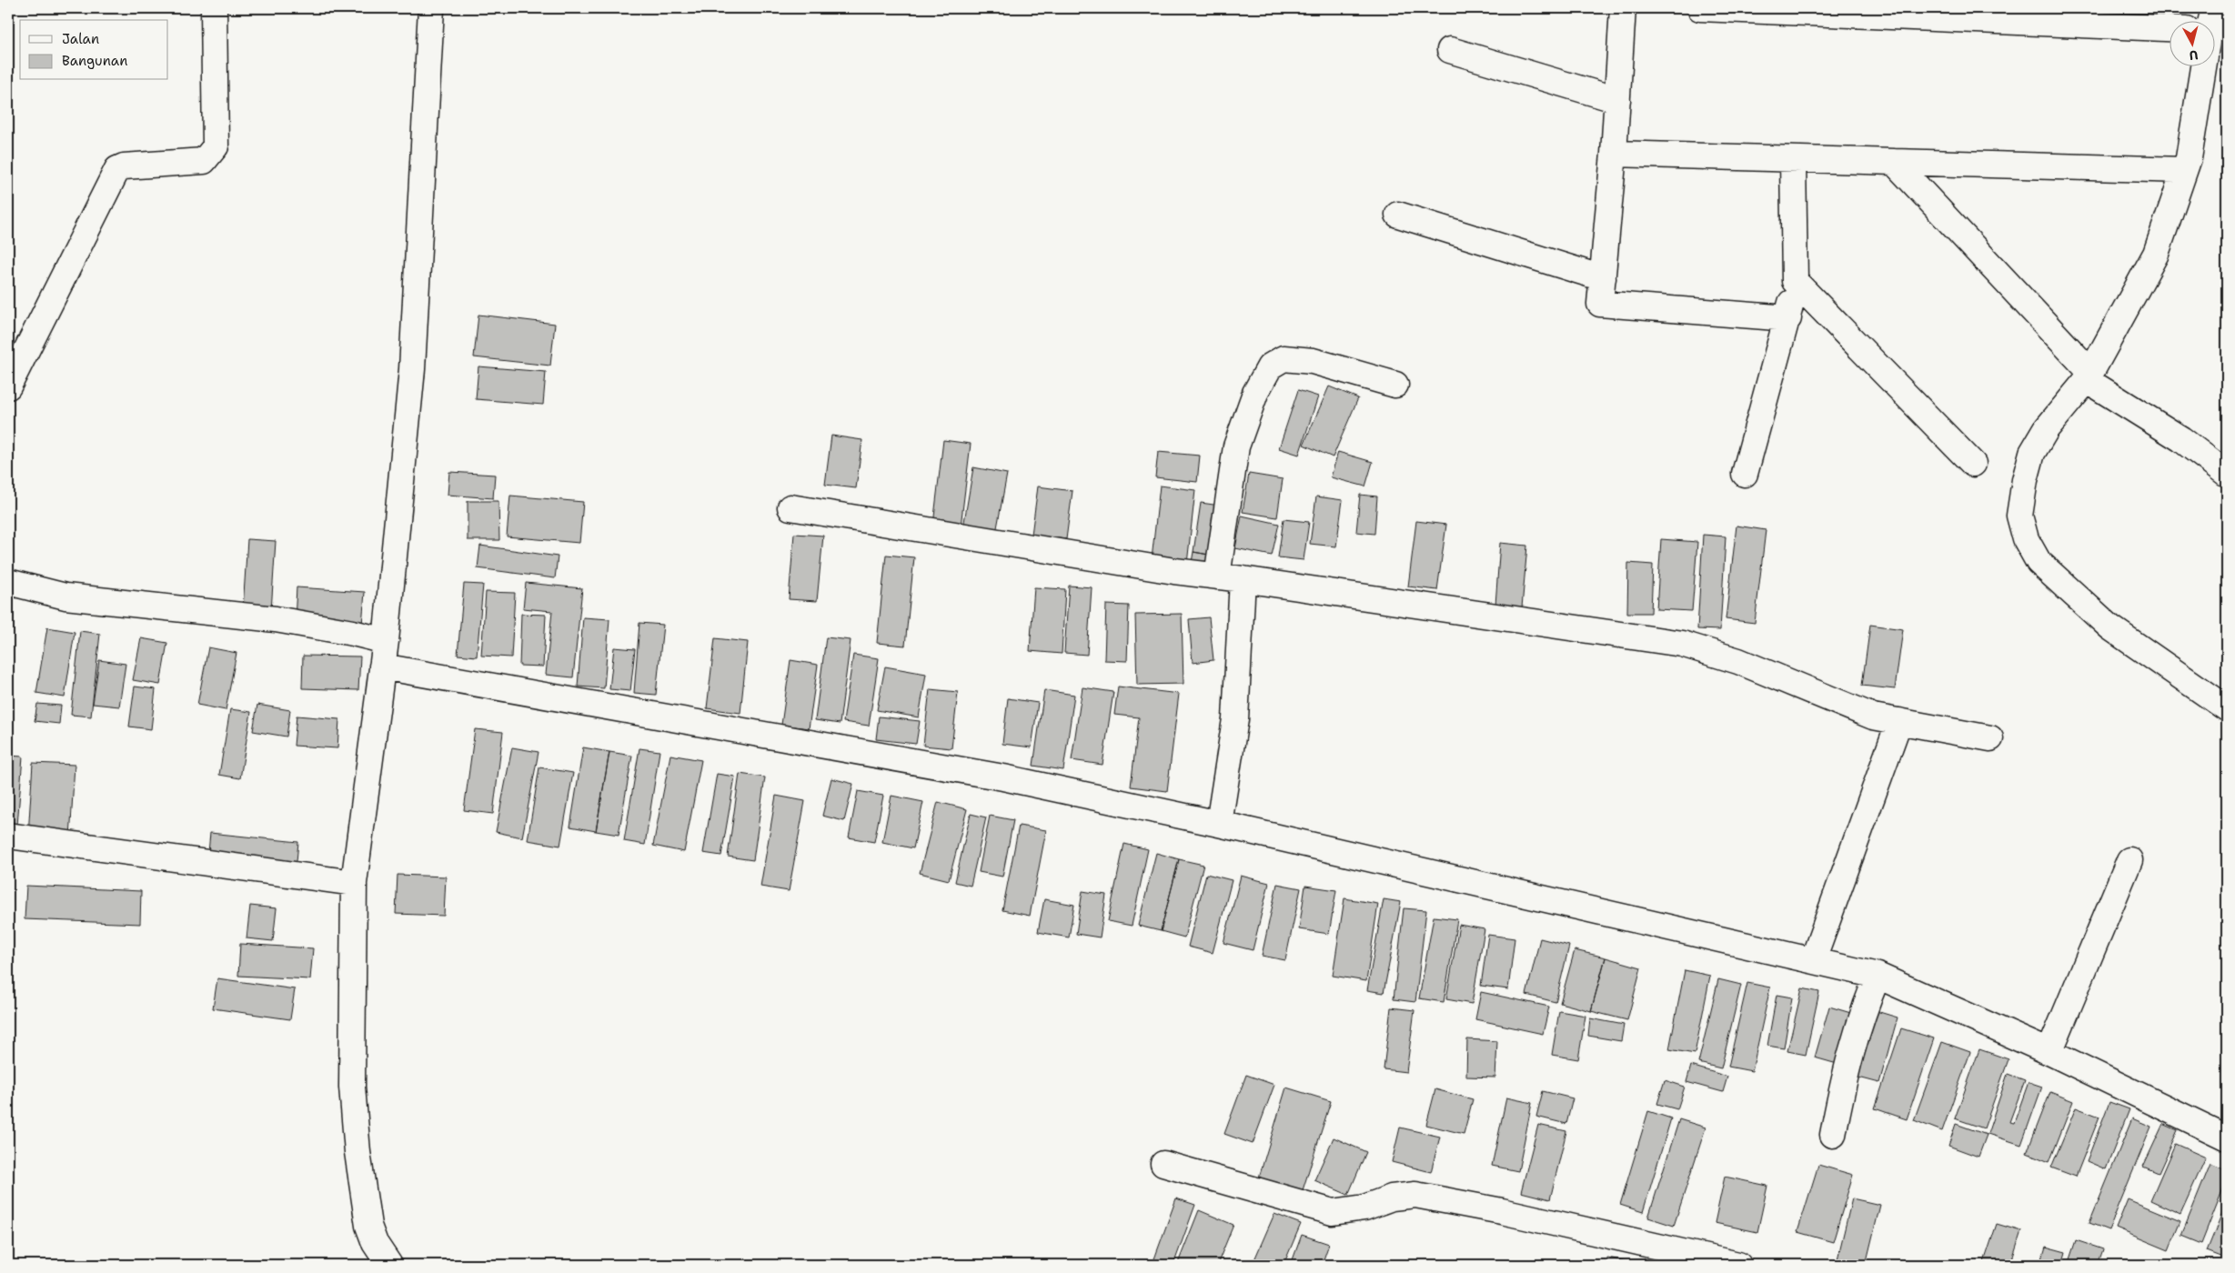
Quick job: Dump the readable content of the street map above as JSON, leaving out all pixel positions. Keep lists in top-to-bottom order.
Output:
{
  "legend": ["Jalan", "Bangunan"],
  "north": "bottom"
}
